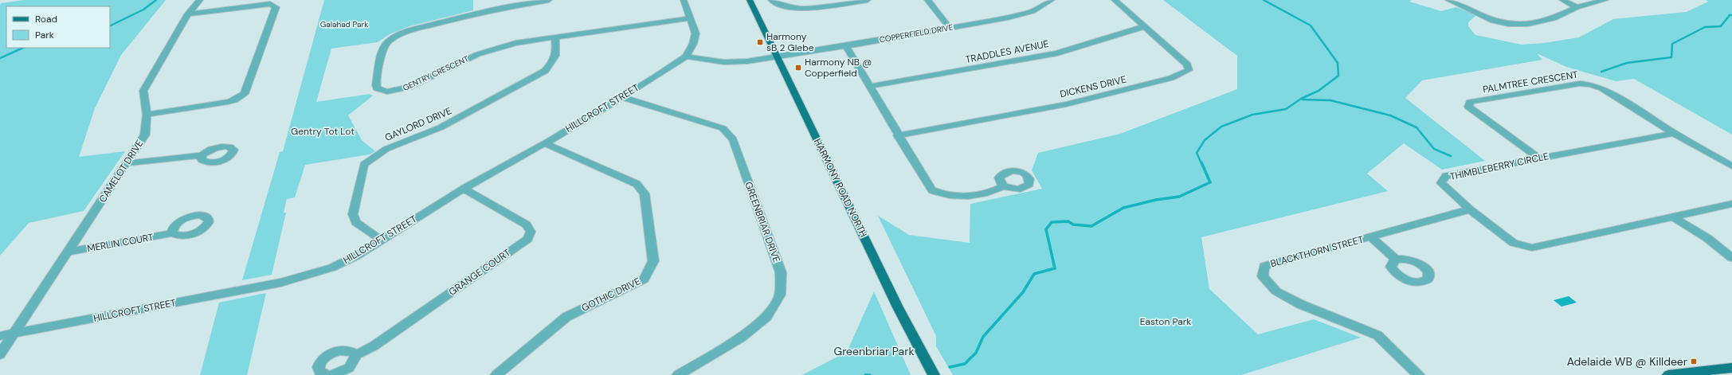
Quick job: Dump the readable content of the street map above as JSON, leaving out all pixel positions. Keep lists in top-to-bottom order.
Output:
{
  "streets": {
    "main road": ["HARMONY ROAD NORTH"],
    "street": [
      "COPPERFIELD DRIVE",
      "TRADDLES AVENUE",
      "GENTRY CRESCENT",
      "PALMTREE CRESCENT",
      "DICKENS DRIVE",
      "HILLCROFT STREET",
      "GAYLORD DRIVE",
      "THIMBLEBERRY CIRCLE",
      "CAMELOT DRIVE",
      "GREENBRIAR DRIVE",
      "MERLIN COURT",
      "BLACKTHORN STREET",
      "GRANGE COURT",
      "GOTHIC DRIVE"
    ]
  },
  "crossings": [
    ["COPPERFIELD DRIVE", "HILLCROFT STREET"],
    ["COPPERFIELD DRIVE", "HARMONY ROAD NORTH"],
    ["TRADDLES AVENUE", "DICKENS DRIVE"],
    ["GENTRY CRESCENT", "GAYLORD DRIVE"],
    ["PALMTREE CRESCENT", "THIMBLEBERRY CIRCLE"],
    ["HILLCROFT STREET", "GAYLORD DRIVE"],
    ["HILLCROFT STREET", "CAMELOT DRIVE"],
    ["HILLCROFT STREET", "GREENBRIAR DRIVE"],
    ["HILLCROFT STREET", "GRANGE COURT"],
    ["HILLCROFT STREET", "GOTHIC DRIVE"],
    ["THIMBLEBERRY CIRCLE", "BLACKTHORN STREET"],
    ["CAMELOT DRIVE", "MERLIN COURT"]
  ],
  "parks": [
    "Galahad Park",
    "Gentry Tot Lot",
    "Easton Park",
    "Greenbriar Park"
  ],
  "places": {
    "transit": ["Harmony sB 2 Glebe", "Harmony NB @ Copperfield", "Adelaide WB @ Killdeer"]
  },
  "legend": ["Road", "Park"]
}
